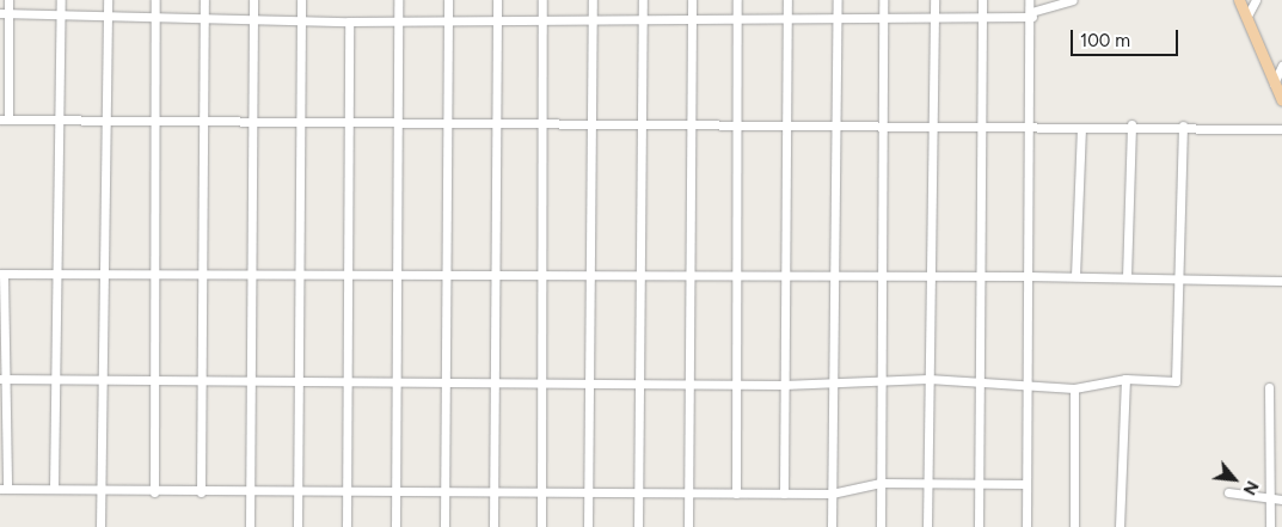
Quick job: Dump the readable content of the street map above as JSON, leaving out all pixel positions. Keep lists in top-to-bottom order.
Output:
{
  "scale_bar": "100 m",
  "north": "bottom right"
}
